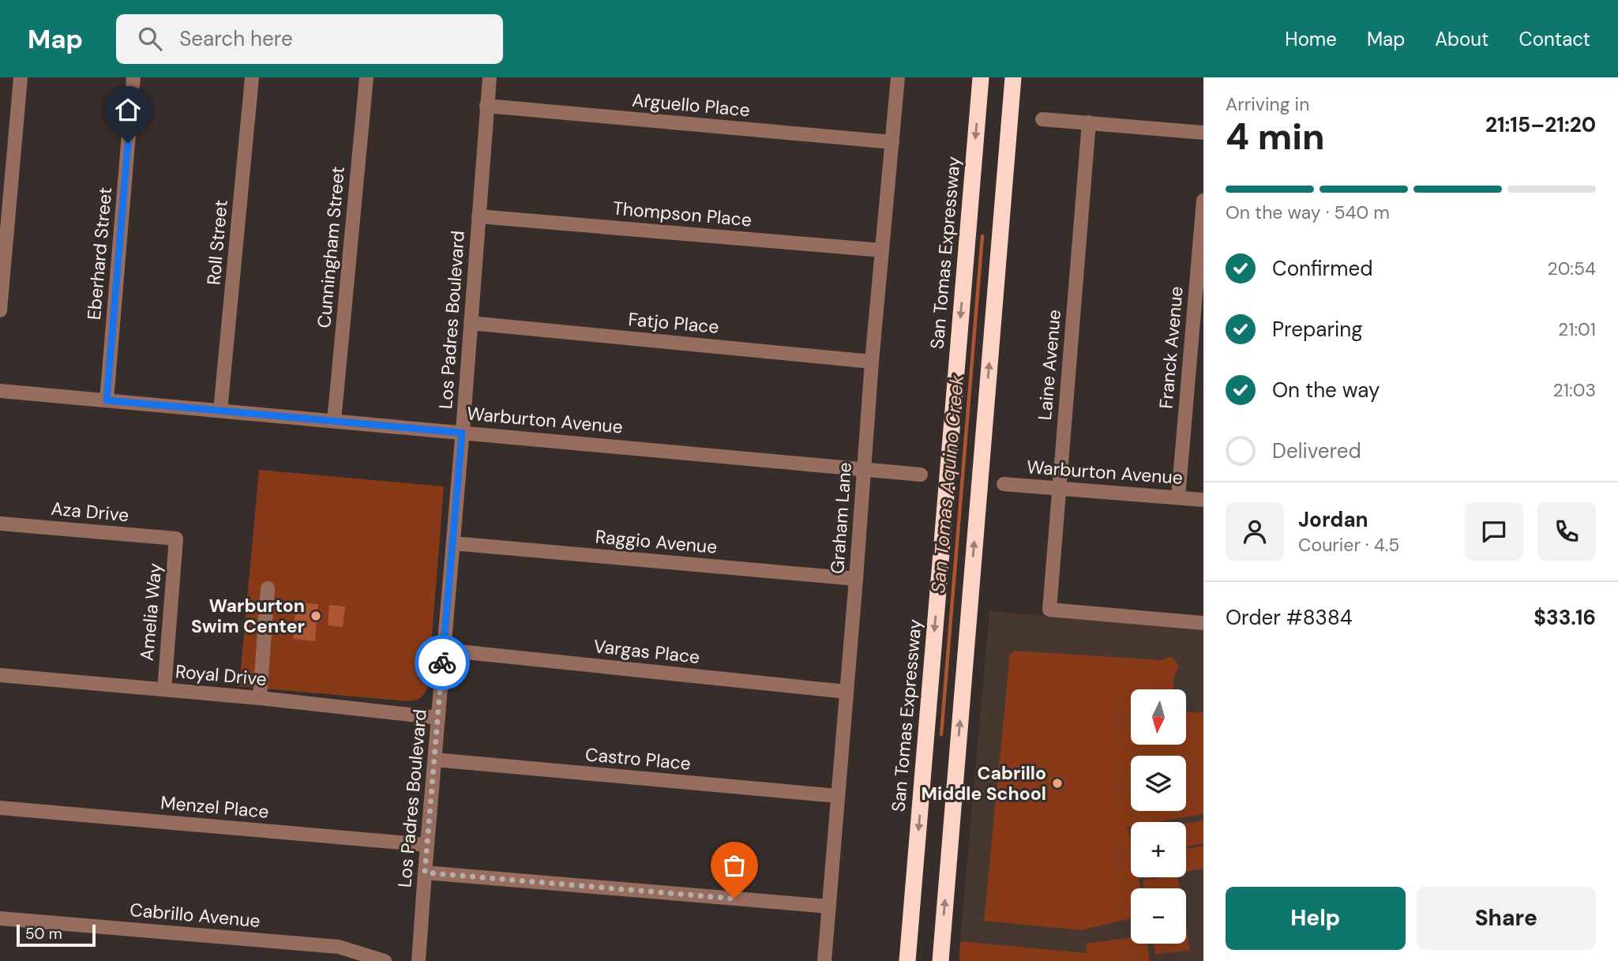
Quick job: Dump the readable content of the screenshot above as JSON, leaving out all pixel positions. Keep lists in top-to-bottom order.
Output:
{
  "streets": {
    "highway": ["San Tomas Expressway"],
    "street": [
      "Arguello Place",
      "Thompson Place",
      "Roll Street",
      "Cunningham Street",
      "Eberhard Street",
      "Los Padres Boulevard",
      "Fatjo Place",
      "Franck Avenue",
      "Laine Avenue",
      "Warburton Avenue",
      "Aza Drive",
      "Graham Lane",
      "Raggio Avenue",
      "Amelia Way",
      "Vargas Place",
      "Royal Drive",
      "Castro Place",
      "Menzel Place",
      "Cabrillo Avenue"
    ]
  },
  "crossings": [
    ["Arguello Place", "Los Padres Boulevard"],
    ["Arguello Place", "Graham Lane"],
    ["Thompson Place", "Los Padres Boulevard"],
    ["Thompson Place", "Graham Lane"],
    ["Roll Street", "Warburton Avenue"],
    ["Cunningham Street", "Warburton Avenue"],
    ["Eberhard Street", "Warburton Avenue"],
    ["Los Padres Boulevard", "Fatjo Place"],
    ["Los Padres Boulevard", "Warburton Avenue"],
    ["Los Padres Boulevard", "Raggio Avenue"],
    ["Los Padres Boulevard", "Vargas Place"],
    ["Los Padres Boulevard", "Royal Drive"],
    ["Los Padres Boulevard", "Castro Place"],
    ["Los Padres Boulevard", "Menzel Place"],
    ["Fatjo Place", "Graham Lane"],
    ["Franck Avenue", "Warburton Avenue"],
    ["Laine Avenue", "Warburton Avenue"],
    ["Warburton Avenue", "Graham Lane"],
    ["Aza Drive", "Amelia Way"],
    ["Graham Lane", "Raggio Avenue"],
    ["Graham Lane", "Vargas Place"],
    ["Graham Lane", "Castro Place"],
    ["Amelia Way", "Royal Drive"]
  ],
  "water": ["San Tomas Aquino Creek"],
  "places": ["Warburton Swim Center", "Cabrillo Middle School"],
  "scale_bar": "50 m",
  "north": "bottom",
  "page": {
    "header": "Map",
    "search": "Search here",
    "nav": [
      "Home",
      "Map",
      "About",
      "Contact"
    ],
    "heading": ["4 min", "Arriving in", "21:15–21:20"],
    "panel": [
      "Jordan",
      "Courier · 4.5",
      "Order #8384",
      "$33.16"
    ],
    "bar": "On the way · 540 m",
    "list": [
      ["Confirmed", "20:54"],
      ["Preparing", "21:01"],
      ["On the way", "21:03"],
      "Delivered"
    ],
    "map_buttons": ["+", "−"],
    "buttons": ["Help", "Share"],
    "scale": "50 m"
  }
}
